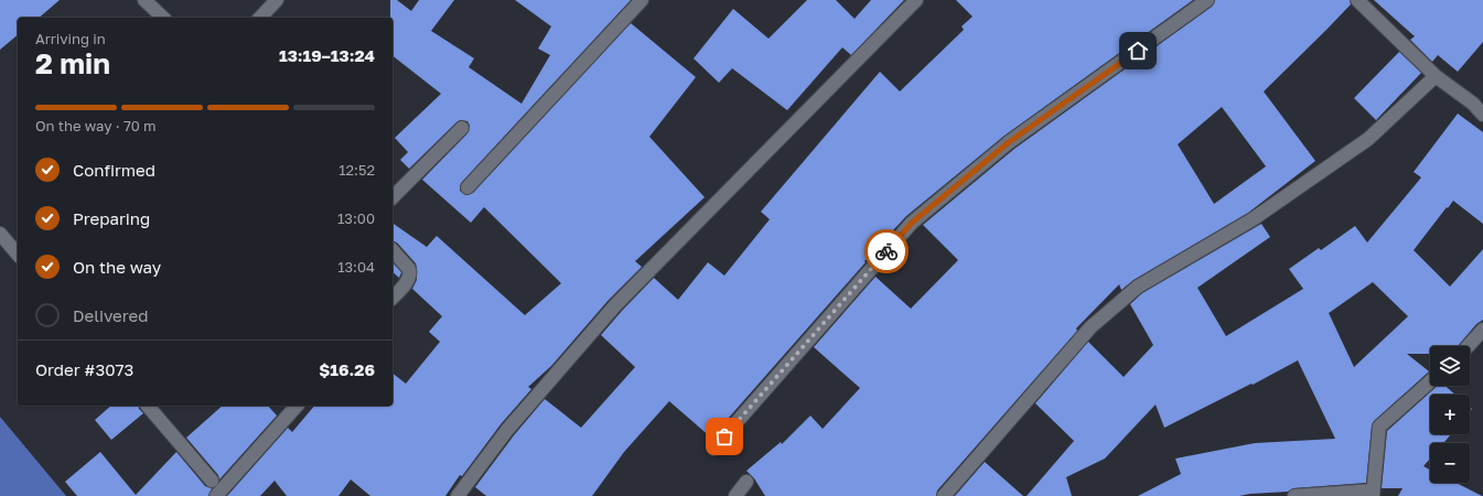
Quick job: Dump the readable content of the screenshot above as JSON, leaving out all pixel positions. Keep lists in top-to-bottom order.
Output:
{
  "page": {
    "heading": ["2 min", "Arriving in", "13:19–13:24"],
    "panel": ["Order #3073", "$16.26"],
    "bar": "On the way · 70 m",
    "list": [
      ["Confirmed", "12:52"],
      ["Preparing", "13:00"],
      ["On the way", "13:04"],
      "Delivered"
    ],
    "map_buttons": ["+", "−"]
  }
}
